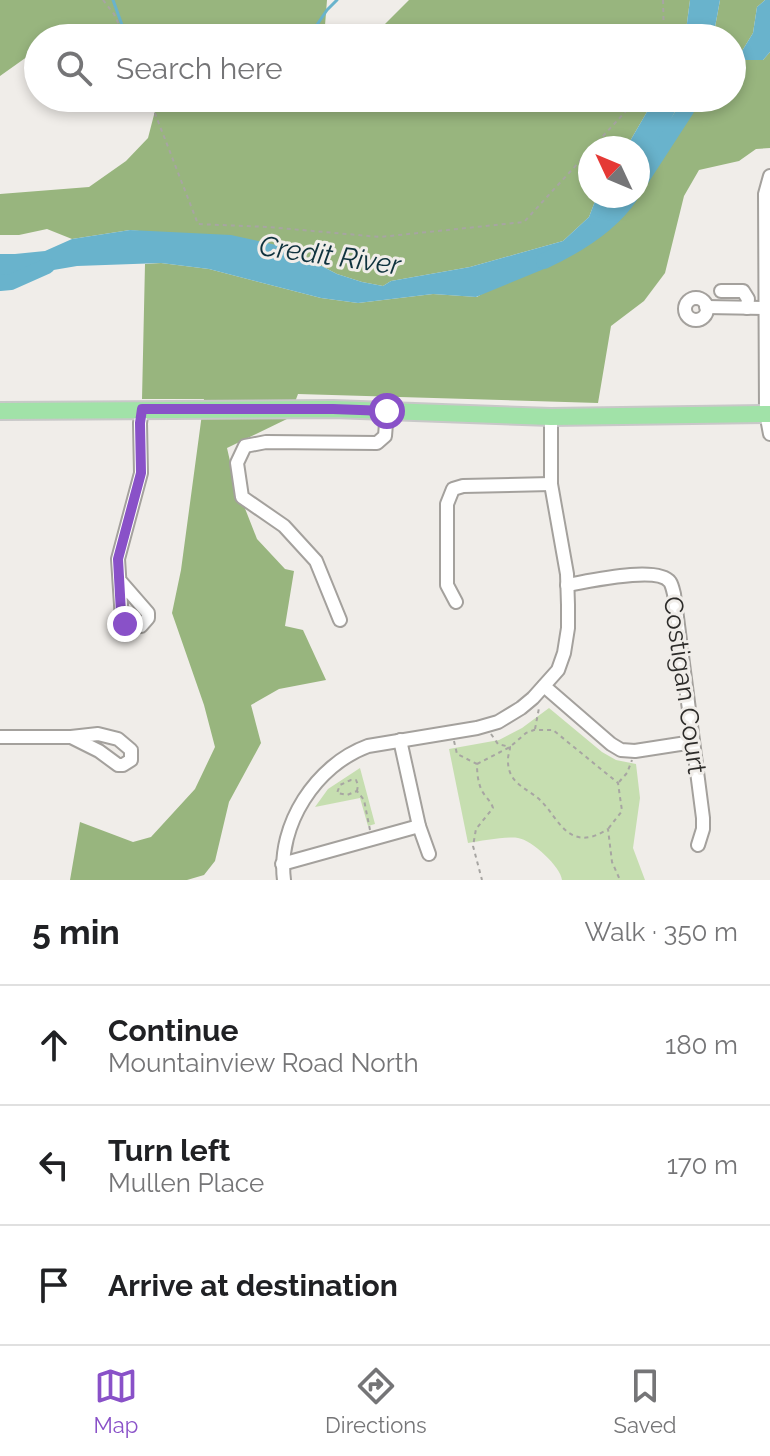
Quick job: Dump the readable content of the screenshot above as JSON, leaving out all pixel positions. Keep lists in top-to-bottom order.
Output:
{
  "streets": {
    "street": ["Costigan Court"]
  },
  "water": ["Credit River"],
  "north": "top left",
  "page": {
    "search": "Search here",
    "heading": ["5 min", "Walk · 350 m"],
    "list": [
      ["Continue", "Mountainview Road North", "180 m"],
      ["Turn left", "Mullen Place", "170 m"],
      "Arrive at destination"
    ],
    "nav": ["Map", "Directions", "Saved"]
  }
}
